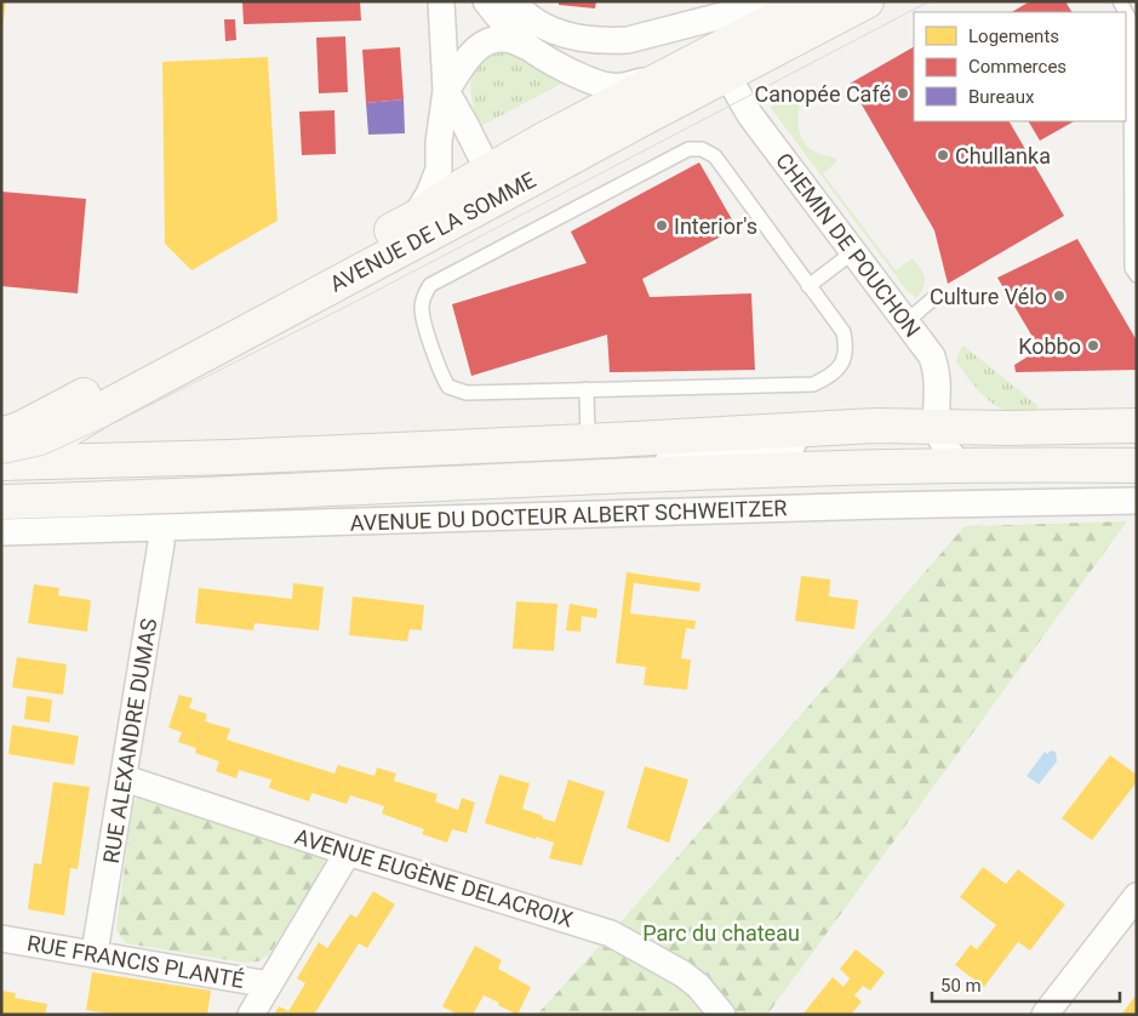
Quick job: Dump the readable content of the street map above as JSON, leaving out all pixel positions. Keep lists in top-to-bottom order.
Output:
{
  "streets": {
    "main road": ["AVENUE DE LA SOMME"],
    "street": [
      "CHEMIN DE POUCHON",
      "AVENUE DU DOCTEUR ALBERT SCHWEITZER",
      "RUE ALEXANDRE DUMAS",
      "AVENUE EUGÈNE DELACROIX",
      "RUE FRANCIS PLANTÉ"
    ]
  },
  "crossings": [
    ["AVENUE DE LA SOMME", "CHEMIN DE POUCHON"],
    ["AVENUE DU DOCTEUR ALBERT SCHWEITZER", "RUE ALEXANDRE DUMAS"],
    ["RUE ALEXANDRE DUMAS", "AVENUE EUGÈNE DELACROIX"],
    ["RUE ALEXANDRE DUMAS", "RUE FRANCIS PLANTÉ"]
  ],
  "parks": ["Parc du chateau"],
  "places": [
    "Canopée Café",
    "Chullanka",
    "Interior's",
    "Culture Vélo",
    "Kobbo"
  ],
  "legend": ["Logements", "Commerces", "Bureaux"],
  "scale_bar": "50 m"
}
